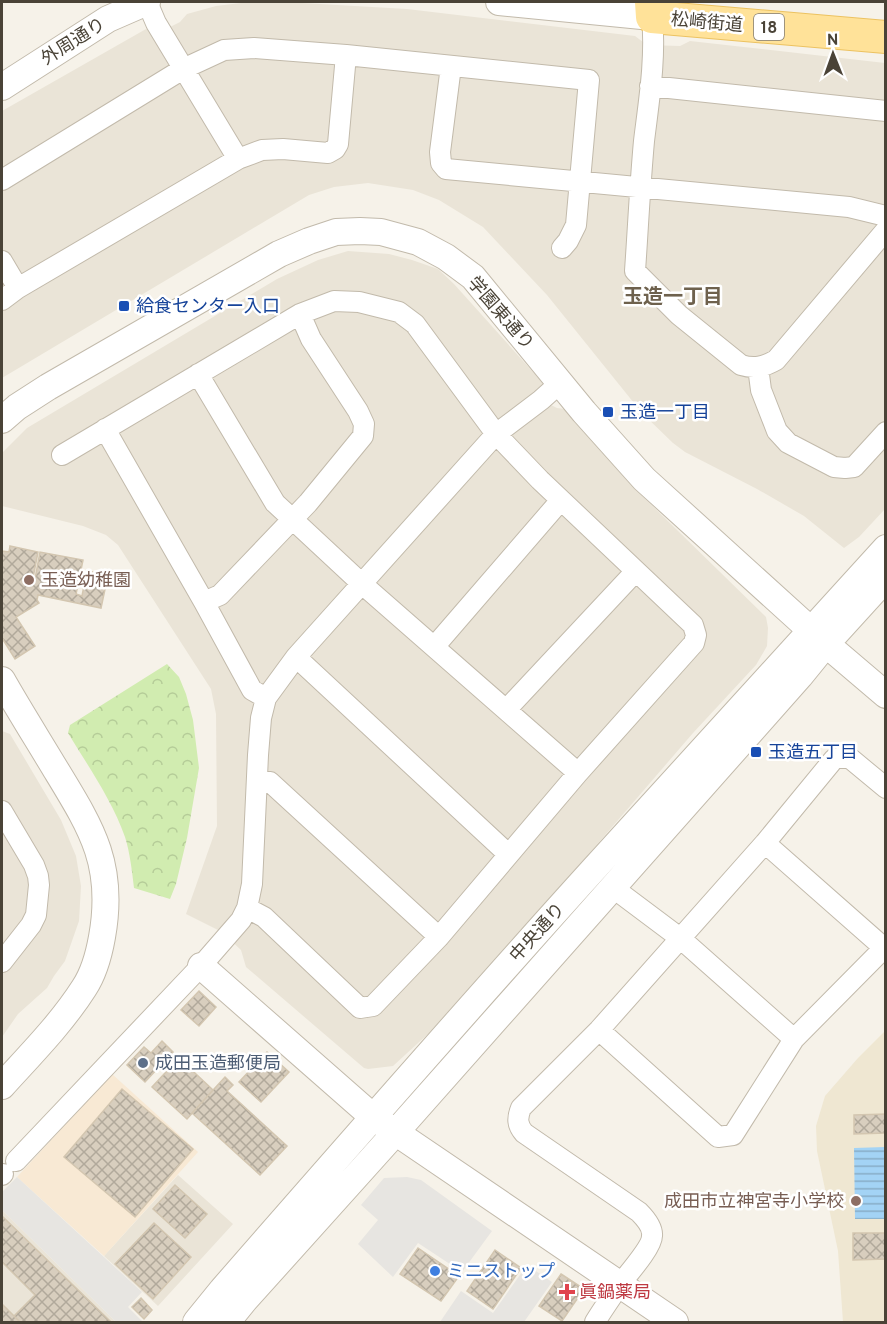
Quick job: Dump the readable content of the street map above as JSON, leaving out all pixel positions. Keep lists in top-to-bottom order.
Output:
{
  "streets": {
    "main road": ["松崎街道", "18"],
    "street": ["外周通り", "学園東通り", "中央通り"]
  },
  "crossings": [
    ["学園東通り", "中央通り"]
  ],
  "districts": ["玉造一丁目"],
  "places": {
    "transit": ["給食センター入口", "玉造一丁目", "玉造五丁目"],
    "other": [
      "玉造幼稚園",
      "成田玉造郵便局",
      "成田市立神宮寺小学校",
      "ミニストップ"
    ],
    "health": ["眞鍋薬局"]
  },
  "north": "top"
}
